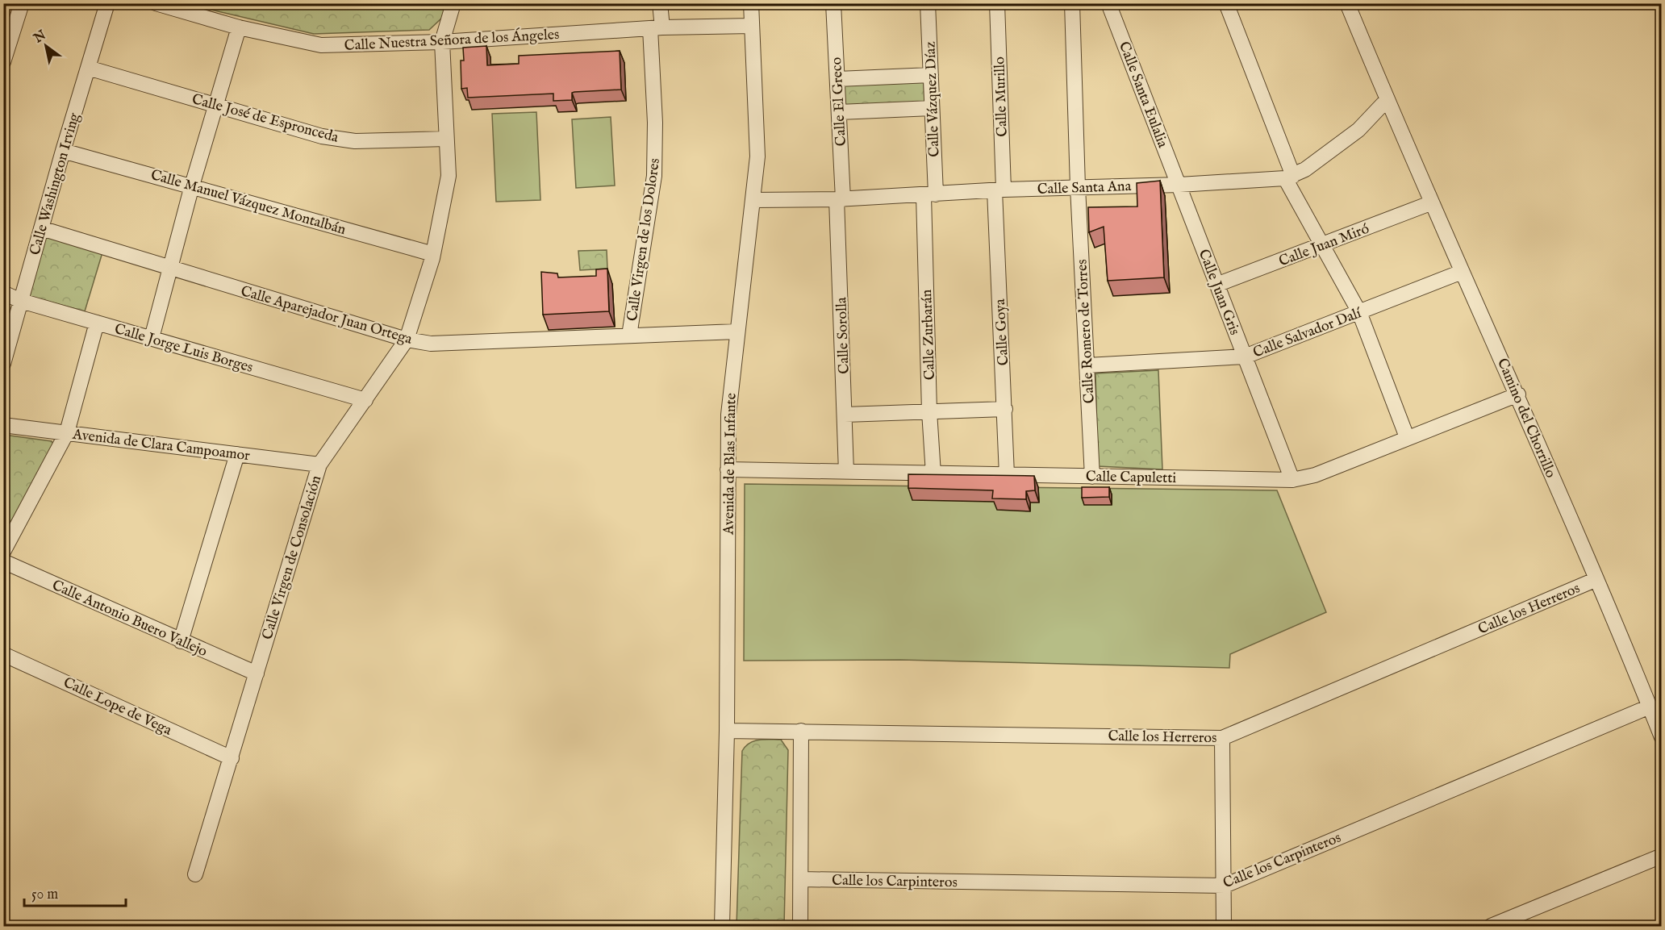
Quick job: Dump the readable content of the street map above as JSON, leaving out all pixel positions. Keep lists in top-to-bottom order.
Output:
{
  "streets": {
    "street": [
      "Calle Nuestra Señora de los Ángeles",
      "Calle Santa Eulalia",
      "Calle Murillo",
      "Calle Vázquez Díaz",
      "Calle El Greco",
      "Calle José de Espronceda",
      "Calle Washington Irving",
      "Calle Santa Ana",
      "Calle Manuel Vázquez Montalbán",
      "Calle Virgen de los Dolores",
      "Calle Juan Miró",
      "Calle Juan Gris",
      "Calle Aparejador Juan Ortega",
      "Calle Romero de Torres",
      "Calle Goya",
      "Calle Salvador Dalí",
      "Calle Zurbarán",
      "Calle Sorolla",
      "Calle Jorge Luis Borges",
      "Camino del Chorrillo",
      "Avenida de Clara Campoamor",
      "Avenida de Blas Infante",
      "Calle Capuletti",
      "Calle Virgen de Consolación",
      "Calle los Herreros",
      "Calle Antonio Buero Vallejo",
      "Calle Lope de Vega",
      "Calle los Carpinteros"
    ]
  },
  "crossings": [
    ["Calle Nuestra Señora de los Ángeles", "Calle Virgen de los Dolores"],
    ["Calle Nuestra Señora de los Ángeles", "Avenida de Blas Infante"],
    ["Calle Nuestra Señora de los Ángeles", "Calle Virgen de Consolación"],
    ["Calle Santa Eulalia", "Calle Santa Ana"],
    ["Calle Santa Eulalia", "Calle Juan Gris"],
    ["Calle Murillo", "Calle Santa Ana"],
    ["Calle Murillo", "Calle Goya"],
    ["Calle Vázquez Díaz", "Calle Santa Ana"],
    ["Calle Vázquez Díaz", "Calle Zurbarán"],
    ["Calle El Greco", "Calle Santa Ana"],
    ["Calle El Greco", "Calle Sorolla"],
    ["Calle José de Espronceda", "Calle Washington Irving"],
    ["Calle José de Espronceda", "Calle Virgen de Consolación"],
    ["Calle Washington Irving", "Calle Manuel Vázquez Montalbán"],
    ["Calle Washington Irving", "Calle Aparejador Juan Ortega"],
    ["Calle Washington Irving", "Calle Jorge Luis Borges"],
    ["Calle Santa Ana", "Calle Juan Gris"],
    ["Calle Santa Ana", "Calle Romero de Torres"],
    ["Calle Santa Ana", "Calle Goya"],
    ["Calle Santa Ana", "Calle Zurbarán"],
    ["Calle Santa Ana", "Calle Sorolla"],
    ["Calle Santa Ana", "Avenida de Blas Infante"],
    ["Calle Manuel Vázquez Montalbán", "Calle Virgen de Consolación"],
    ["Calle Virgen de los Dolores", "Calle Aparejador Juan Ortega"],
    ["Calle Juan Miró", "Calle Juan Gris"],
    ["Calle Juan Miró", "Camino del Chorrillo"],
    ["Calle Juan Gris", "Calle Salvador Dalí"],
    ["Calle Juan Gris", "Calle Capuletti"],
    ["Calle Aparejador Juan Ortega", "Avenida de Blas Infante"],
    ["Calle Aparejador Juan Ortega", "Calle Virgen de Consolación"],
    ["Calle Romero de Torres", "Calle Salvador Dalí"],
    ["Calle Romero de Torres", "Calle Capuletti"],
    ["Calle Goya", "Calle Capuletti"],
    ["Calle Salvador Dalí", "Camino del Chorrillo"],
    ["Calle Zurbarán", "Calle Capuletti"],
    ["Calle Sorolla", "Calle Capuletti"],
    ["Calle Jorge Luis Borges", "Calle Virgen de Consolación"],
    ["Camino del Chorrillo", "Calle Capuletti"],
    ["Camino del Chorrillo", "Calle los Herreros"],
    ["Camino del Chorrillo", "Calle los Carpinteros"],
    ["Avenida de Clara Campoamor", "Calle Virgen de Consolación"],
    ["Avenida de Blas Infante", "Calle Capuletti"],
    ["Avenida de Blas Infante", "Calle los Herreros"],
    ["Calle Virgen de Consolación", "Calle Antonio Buero Vallejo"],
    ["Calle Virgen de Consolación", "Calle Lope de Vega"]
  ],
  "scale_bar": "50 m",
  "north": "top left"
}
